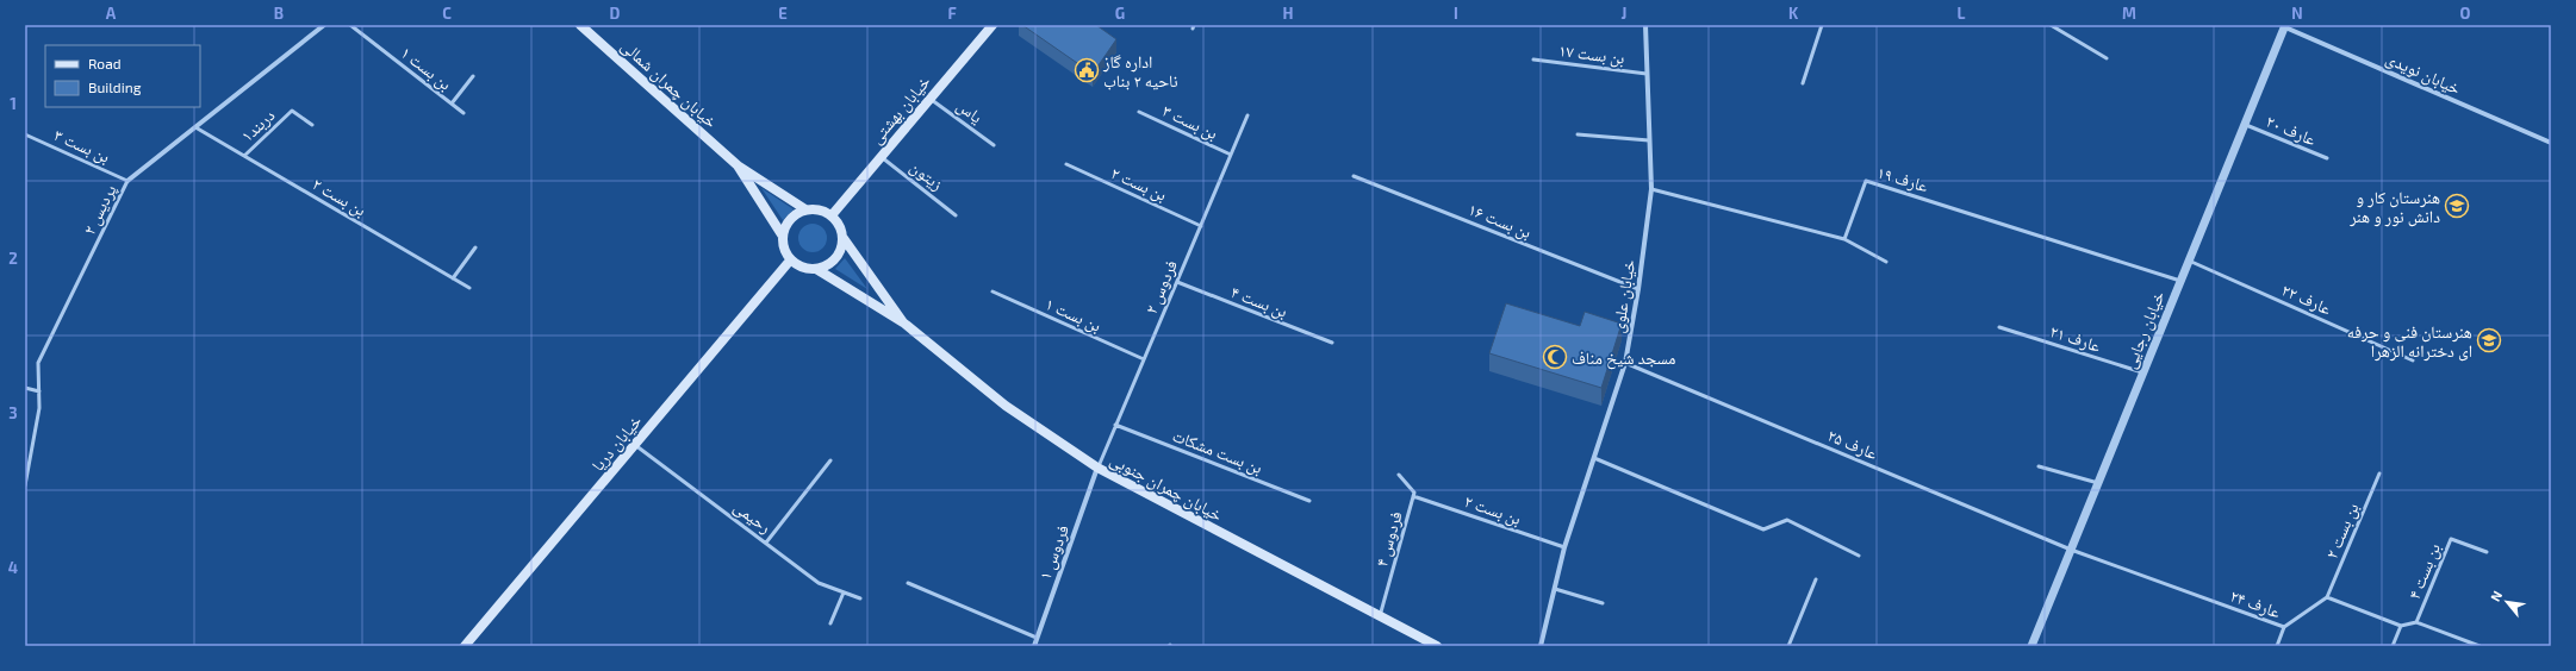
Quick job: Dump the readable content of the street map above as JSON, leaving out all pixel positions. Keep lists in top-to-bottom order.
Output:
{
  "streets": {
    "main road": [
      "خیابان چمران شمالی",
      "خیابان بهشتی",
      "خیابان دریا",
      "خیابان چمران جنوبی"
    ],
    "street": [
      "خیابان نویدی",
      "پردیس ۲",
      "خیابان علوی",
      "خیابان رجایی",
      "فردوس ۱"
    ],
    "lane": [
      "بن بست ۱۷",
      "بن بست ۱",
      "یاس",
      "بن بست ۳",
      "دربند۱",
      "عارف ۲۰",
      "زیتون",
      "عارف ۱۹",
      "بن بست ۲",
      "بن بست ۱۶",
      "فردوس ۲",
      "عارف ۲۲",
      "بن بست ۴",
      "عارف ۲۱",
      "عارف ۲۵",
      "بن بست مشکات",
      "رحیمی",
      "فردوس ۴",
      "عارف ۲۴"
    ]
  },
  "crossings": [
    ["بن بست ۱۷", "خیابان علوی"],
    ["بن بست ۱", "فردوس ۲"],
    ["خیابان نویدی", "خیابان رجایی"],
    ["خیابان چمران شمالی", "خیابان بهشتی"],
    ["خیابان چمران شمالی", "خیابان دریا"],
    ["خیابان چمران شمالی", "خیابان چمران جنوبی"],
    ["خیابان بهشتی", "یاس"],
    ["خیابان بهشتی", "زیتون"],
    ["خیابان بهشتی", "خیابان دریا"],
    ["خیابان بهشتی", "خیابان چمران جنوبی"],
    ["بن بست ۳", "پردیس ۲"],
    ["بن بست ۳", "فردوس ۲"],
    ["دربند۱", "بن بست ۲"],
    ["عارف ۲۰", "خیابان رجایی"],
    ["عارف ۱۹", "خیابان رجایی"],
    ["بن بست ۲", "پردیس ۲"],
    ["بن بست ۲", "فردوس ۲"],
    ["بن بست ۲", "خیابان علوی"],
    ["بن بست ۲", "فردوس ۴"],
    ["بن بست ۲", "عارف ۲۴"],
    ["بن بست ۱۶", "خیابان علوی"],
    ["فردوس ۲", "بن بست ۴"],
    ["فردوس ۲", "بن بست مشکات"],
    ["فردوس ۲", "خیابان چمران جنوبی"],
    ["فردوس ۲", "فردوس ۱"],
    ["خیابان علوی", "عارف ۲۵"],
    ["عارف ۲۲", "خیابان رجایی"],
    ["خیابان رجایی", "عارف ۲۱"],
    ["خیابان رجایی", "عارف ۲۵"],
    ["خیابان رجایی", "عارف ۲۴"],
    ["خیابان دریا", "خیابان چمران جنوبی"],
    ["خیابان دریا", "رحیمی"],
    ["عارف ۲۵", "عارف ۲۴"],
    ["خیابان چمران جنوبی", "فردوس ۴"],
    ["خیابان چمران جنوبی", "فردوس ۱"]
  ],
  "places": {
    "public building": ["اداره گاز ناحیه ۲ بناب"],
    "school or university": ["هنرستان کار و دانش نور و هنر", "هنرستان فنی و حرفه ای دخترانه الزهرا"],
    "mosque": ["مسجد شیخ مناف"]
  },
  "legend": ["Road", "Building"],
  "north": "top left",
  "grid": {
    "columns": [
      "A",
      "B",
      "C",
      "D",
      "E",
      "F",
      "G",
      "H",
      "I",
      "J",
      "K",
      "L",
      "M",
      "N",
      "O"
    ],
    "rows": [
      "1",
      "2",
      "3",
      "4"
    ]
  }
}
